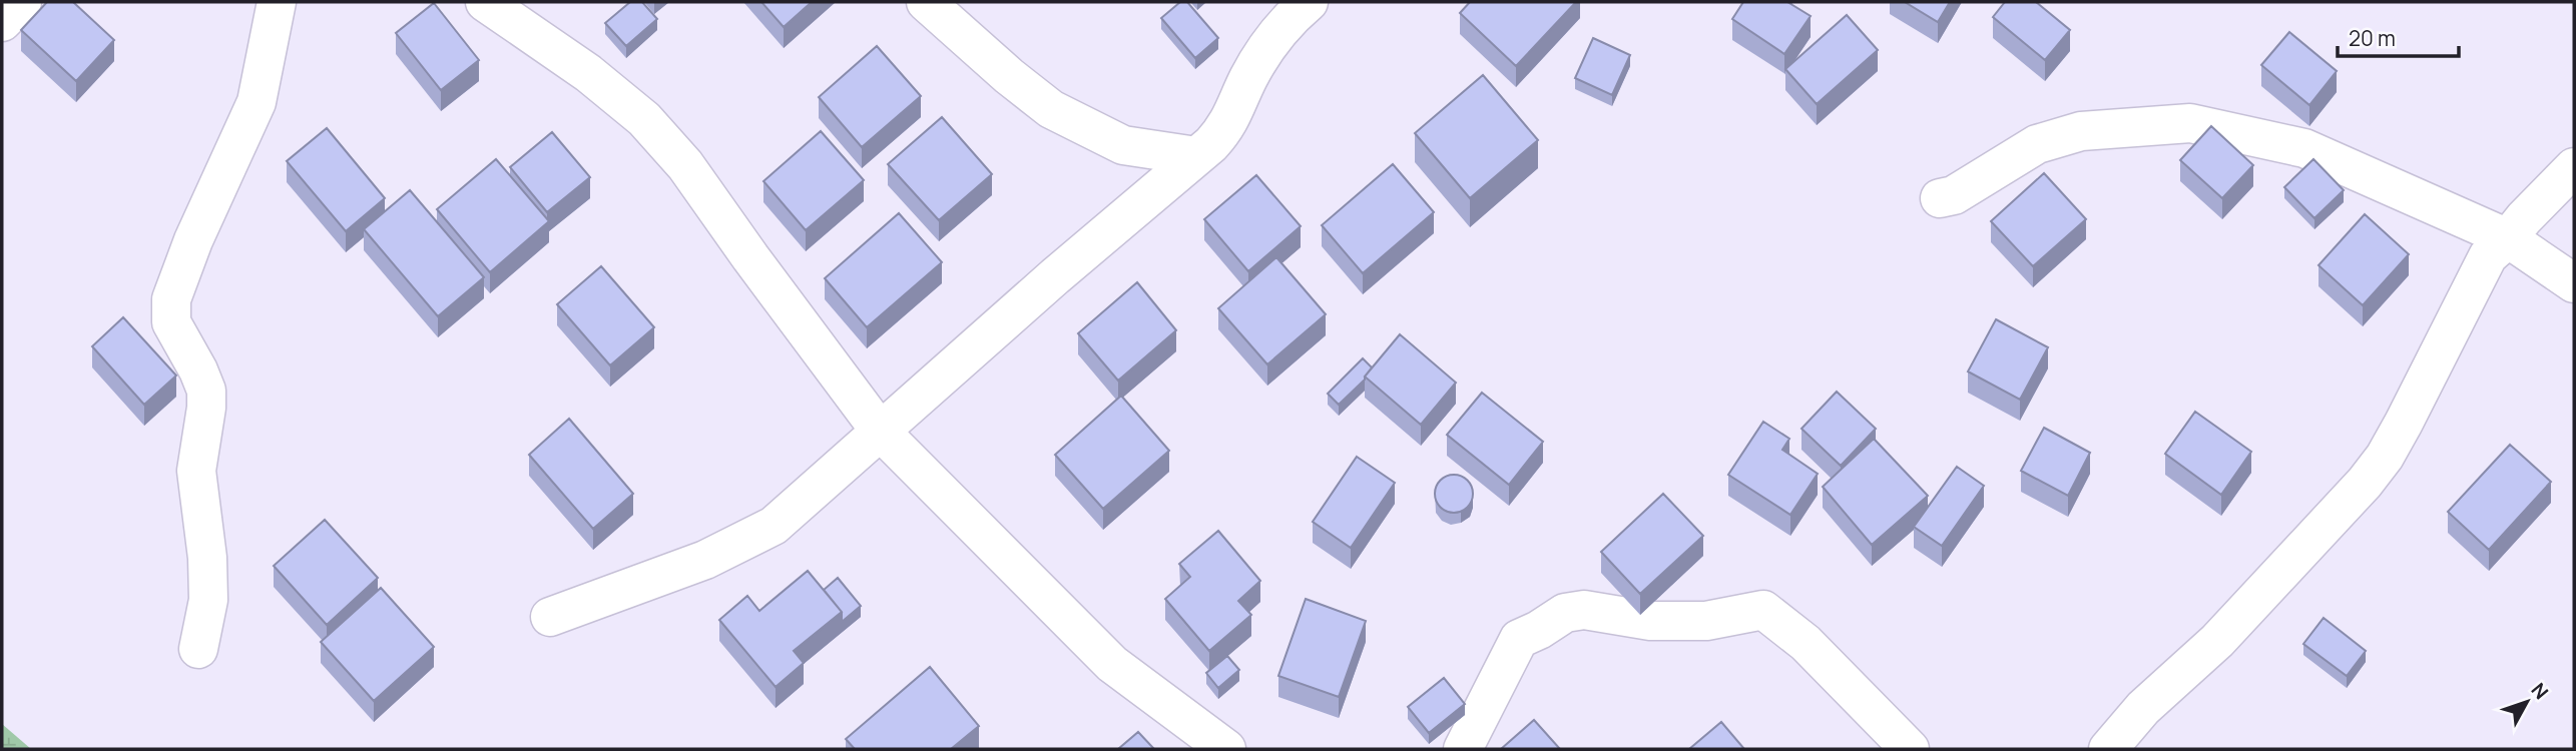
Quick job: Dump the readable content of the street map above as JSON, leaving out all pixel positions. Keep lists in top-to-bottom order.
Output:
{
  "scale_bar": "20 m",
  "north": "top right"
}
